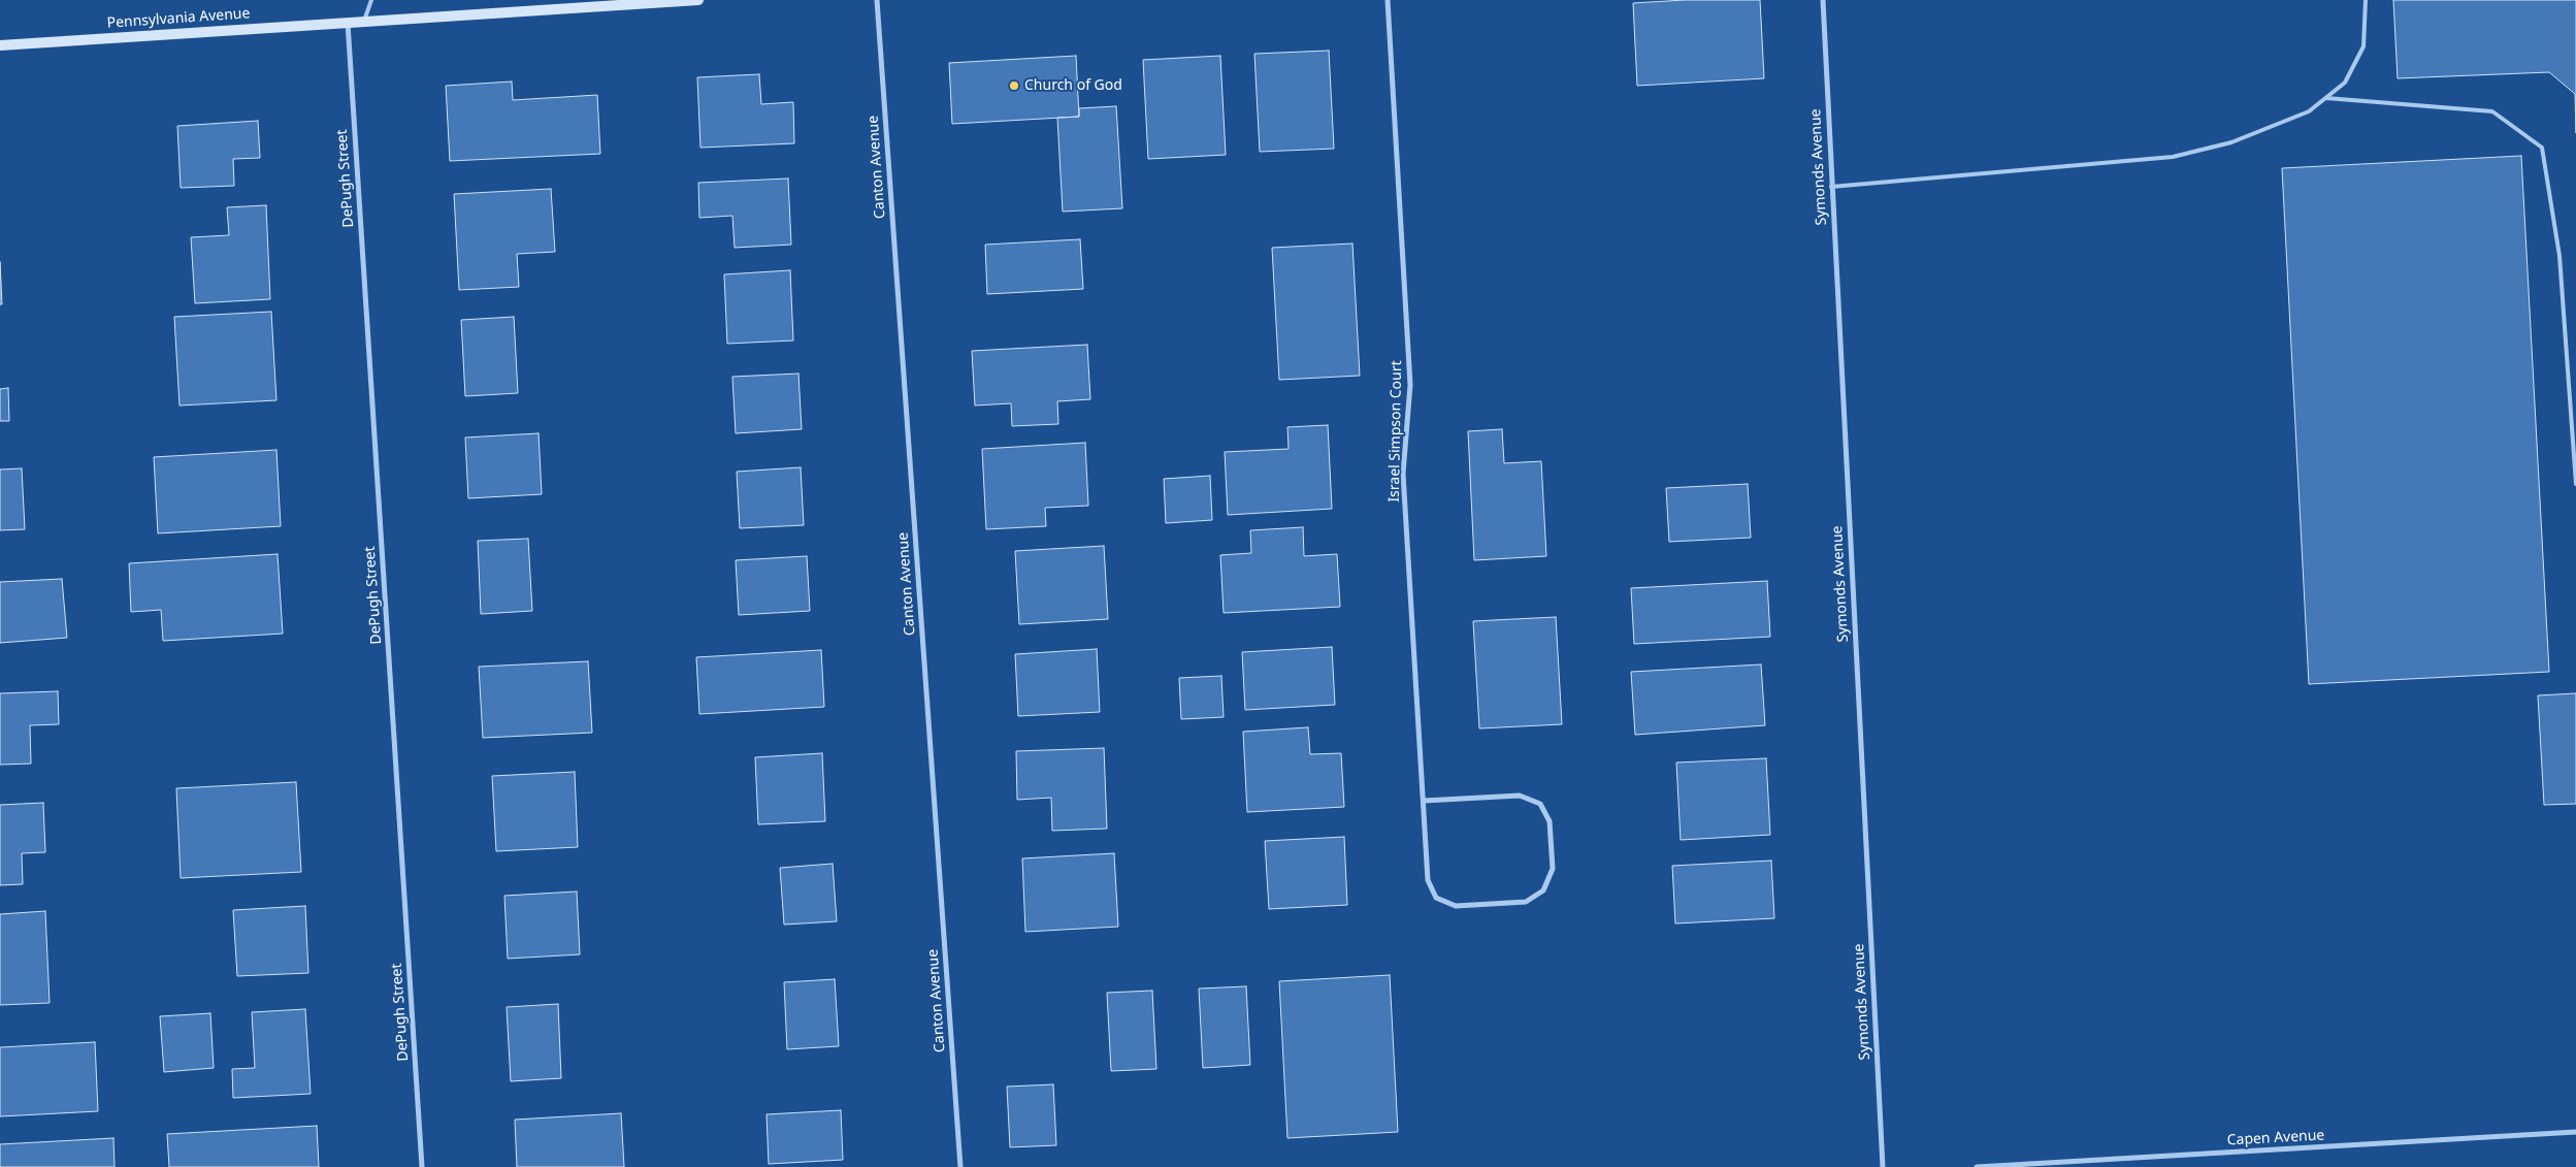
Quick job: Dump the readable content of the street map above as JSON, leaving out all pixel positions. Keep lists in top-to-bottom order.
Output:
{
  "streets": {
    "street": [
      "Pennsylvania Avenue",
      "Canton Avenue",
      "Symonds Avenue",
      "DePugh Street",
      "Israel Simpson Court",
      "Capen Avenue"
    ]
  },
  "crossings": [
    ["Pennsylvania Avenue", "DePugh Street"]
  ],
  "places": ["Church of God"]
}
